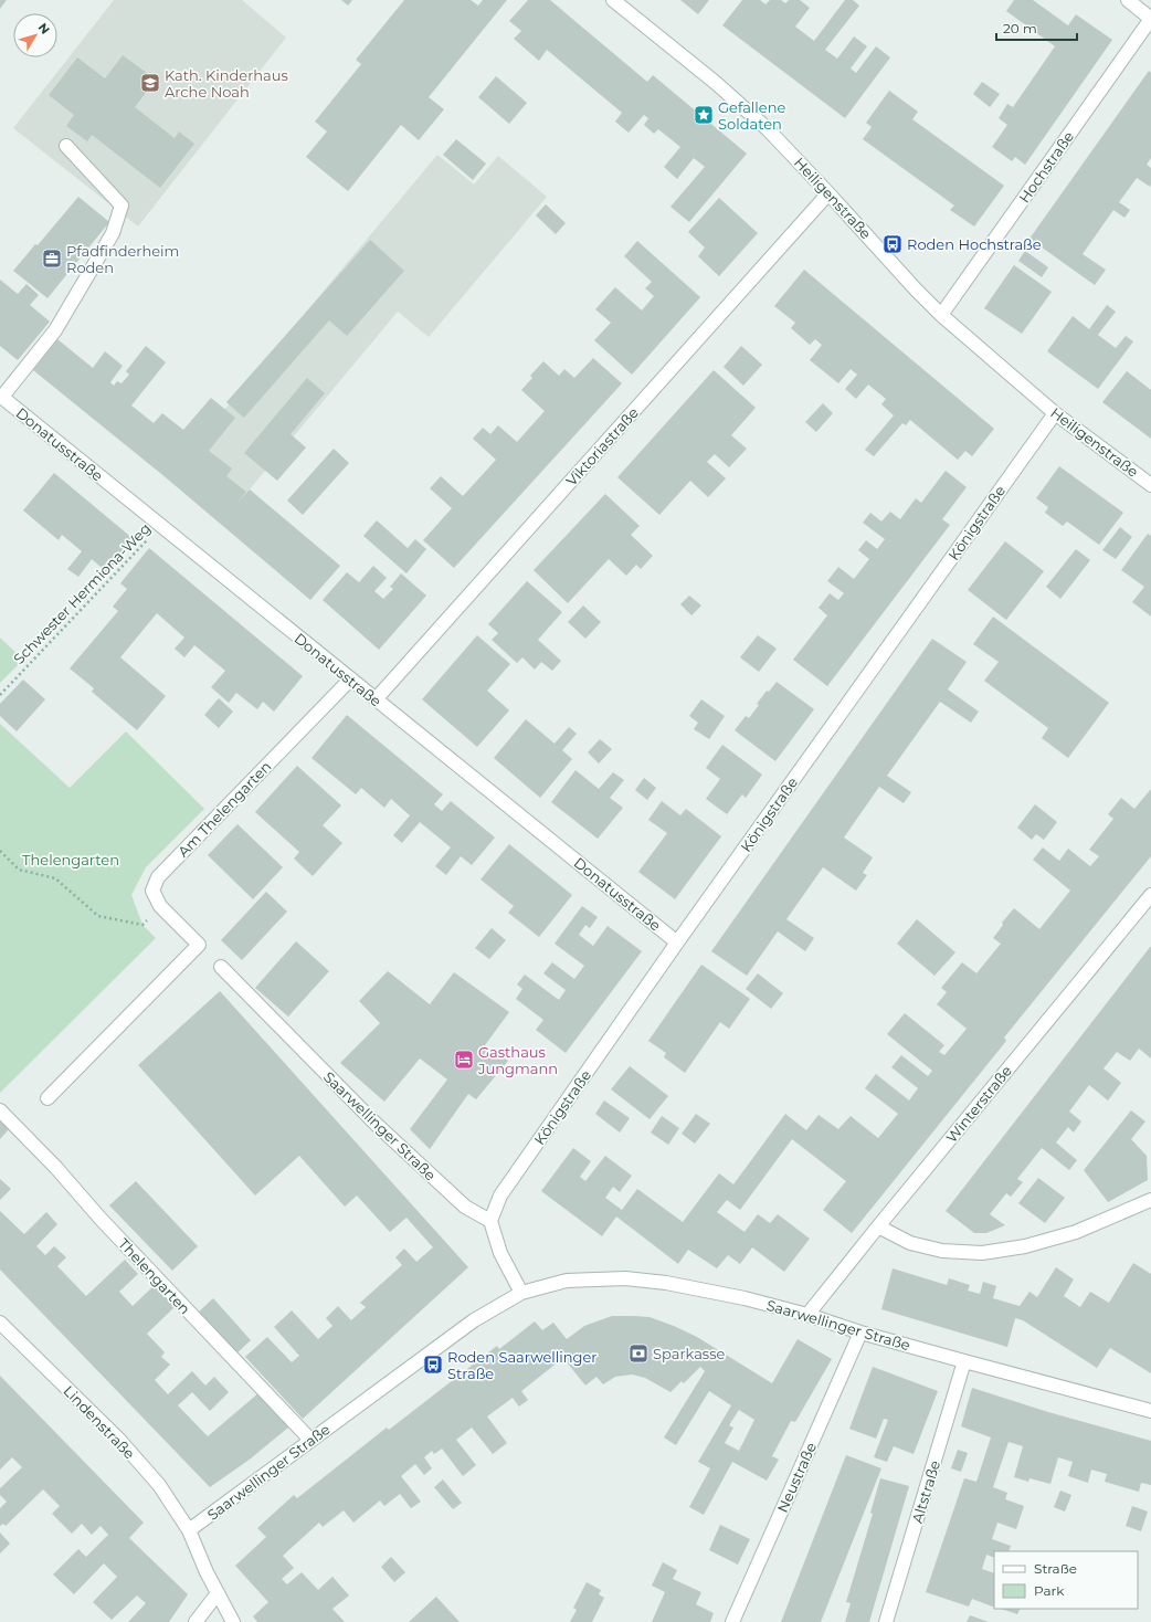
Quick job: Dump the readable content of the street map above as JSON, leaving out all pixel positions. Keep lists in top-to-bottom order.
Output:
{
  "streets": {
    "street": [
      "Hochstraße",
      "Heiligenstraße",
      "Donatusstraße",
      "Viktoriastraße",
      "Königstraße",
      "Am Thelengarten",
      "Winterstraße",
      "Saarwellinger Straße",
      "Thelengarten",
      "Lindenstraße",
      "Neustraße",
      "Altstraße"
    ],
    "path": ["Schwester Hermiona-Weg"]
  },
  "crossings": [
    ["Hochstraße", "Heiligenstraße"],
    ["Heiligenstraße", "Viktoriastraße"],
    ["Heiligenstraße", "Königstraße"],
    ["Donatusstraße", "Viktoriastraße"],
    ["Donatusstraße", "Königstraße"],
    ["Donatusstraße", "Schwester Hermiona-Weg"],
    ["Donatusstraße", "Am Thelengarten"],
    ["Königstraße", "Saarwellinger Straße"],
    ["Winterstraße", "Saarwellinger Straße"],
    ["Saarwellinger Straße", "Thelengarten"],
    ["Saarwellinger Straße", "Lindenstraße"],
    ["Saarwellinger Straße", "Neustraße"],
    ["Saarwellinger Straße", "Altstraße"]
  ],
  "parks": ["Thelengarten"],
  "places": {
    "school or university": ["Kath. Kinderhaus Arche Noah"],
    "place": ["Gefallene Soldaten"],
    "bus stop": ["Roden Hochstraße", "Roden Saarwellinger Straße"],
    "office": ["Pfadfinderheim Roden"],
    "hotel": ["Gasthaus Jungmann"],
    "bank": ["Sparkasse"]
  },
  "legend": ["Straße", "Park"],
  "scale_bar": "20 m",
  "north": "top right"
}
